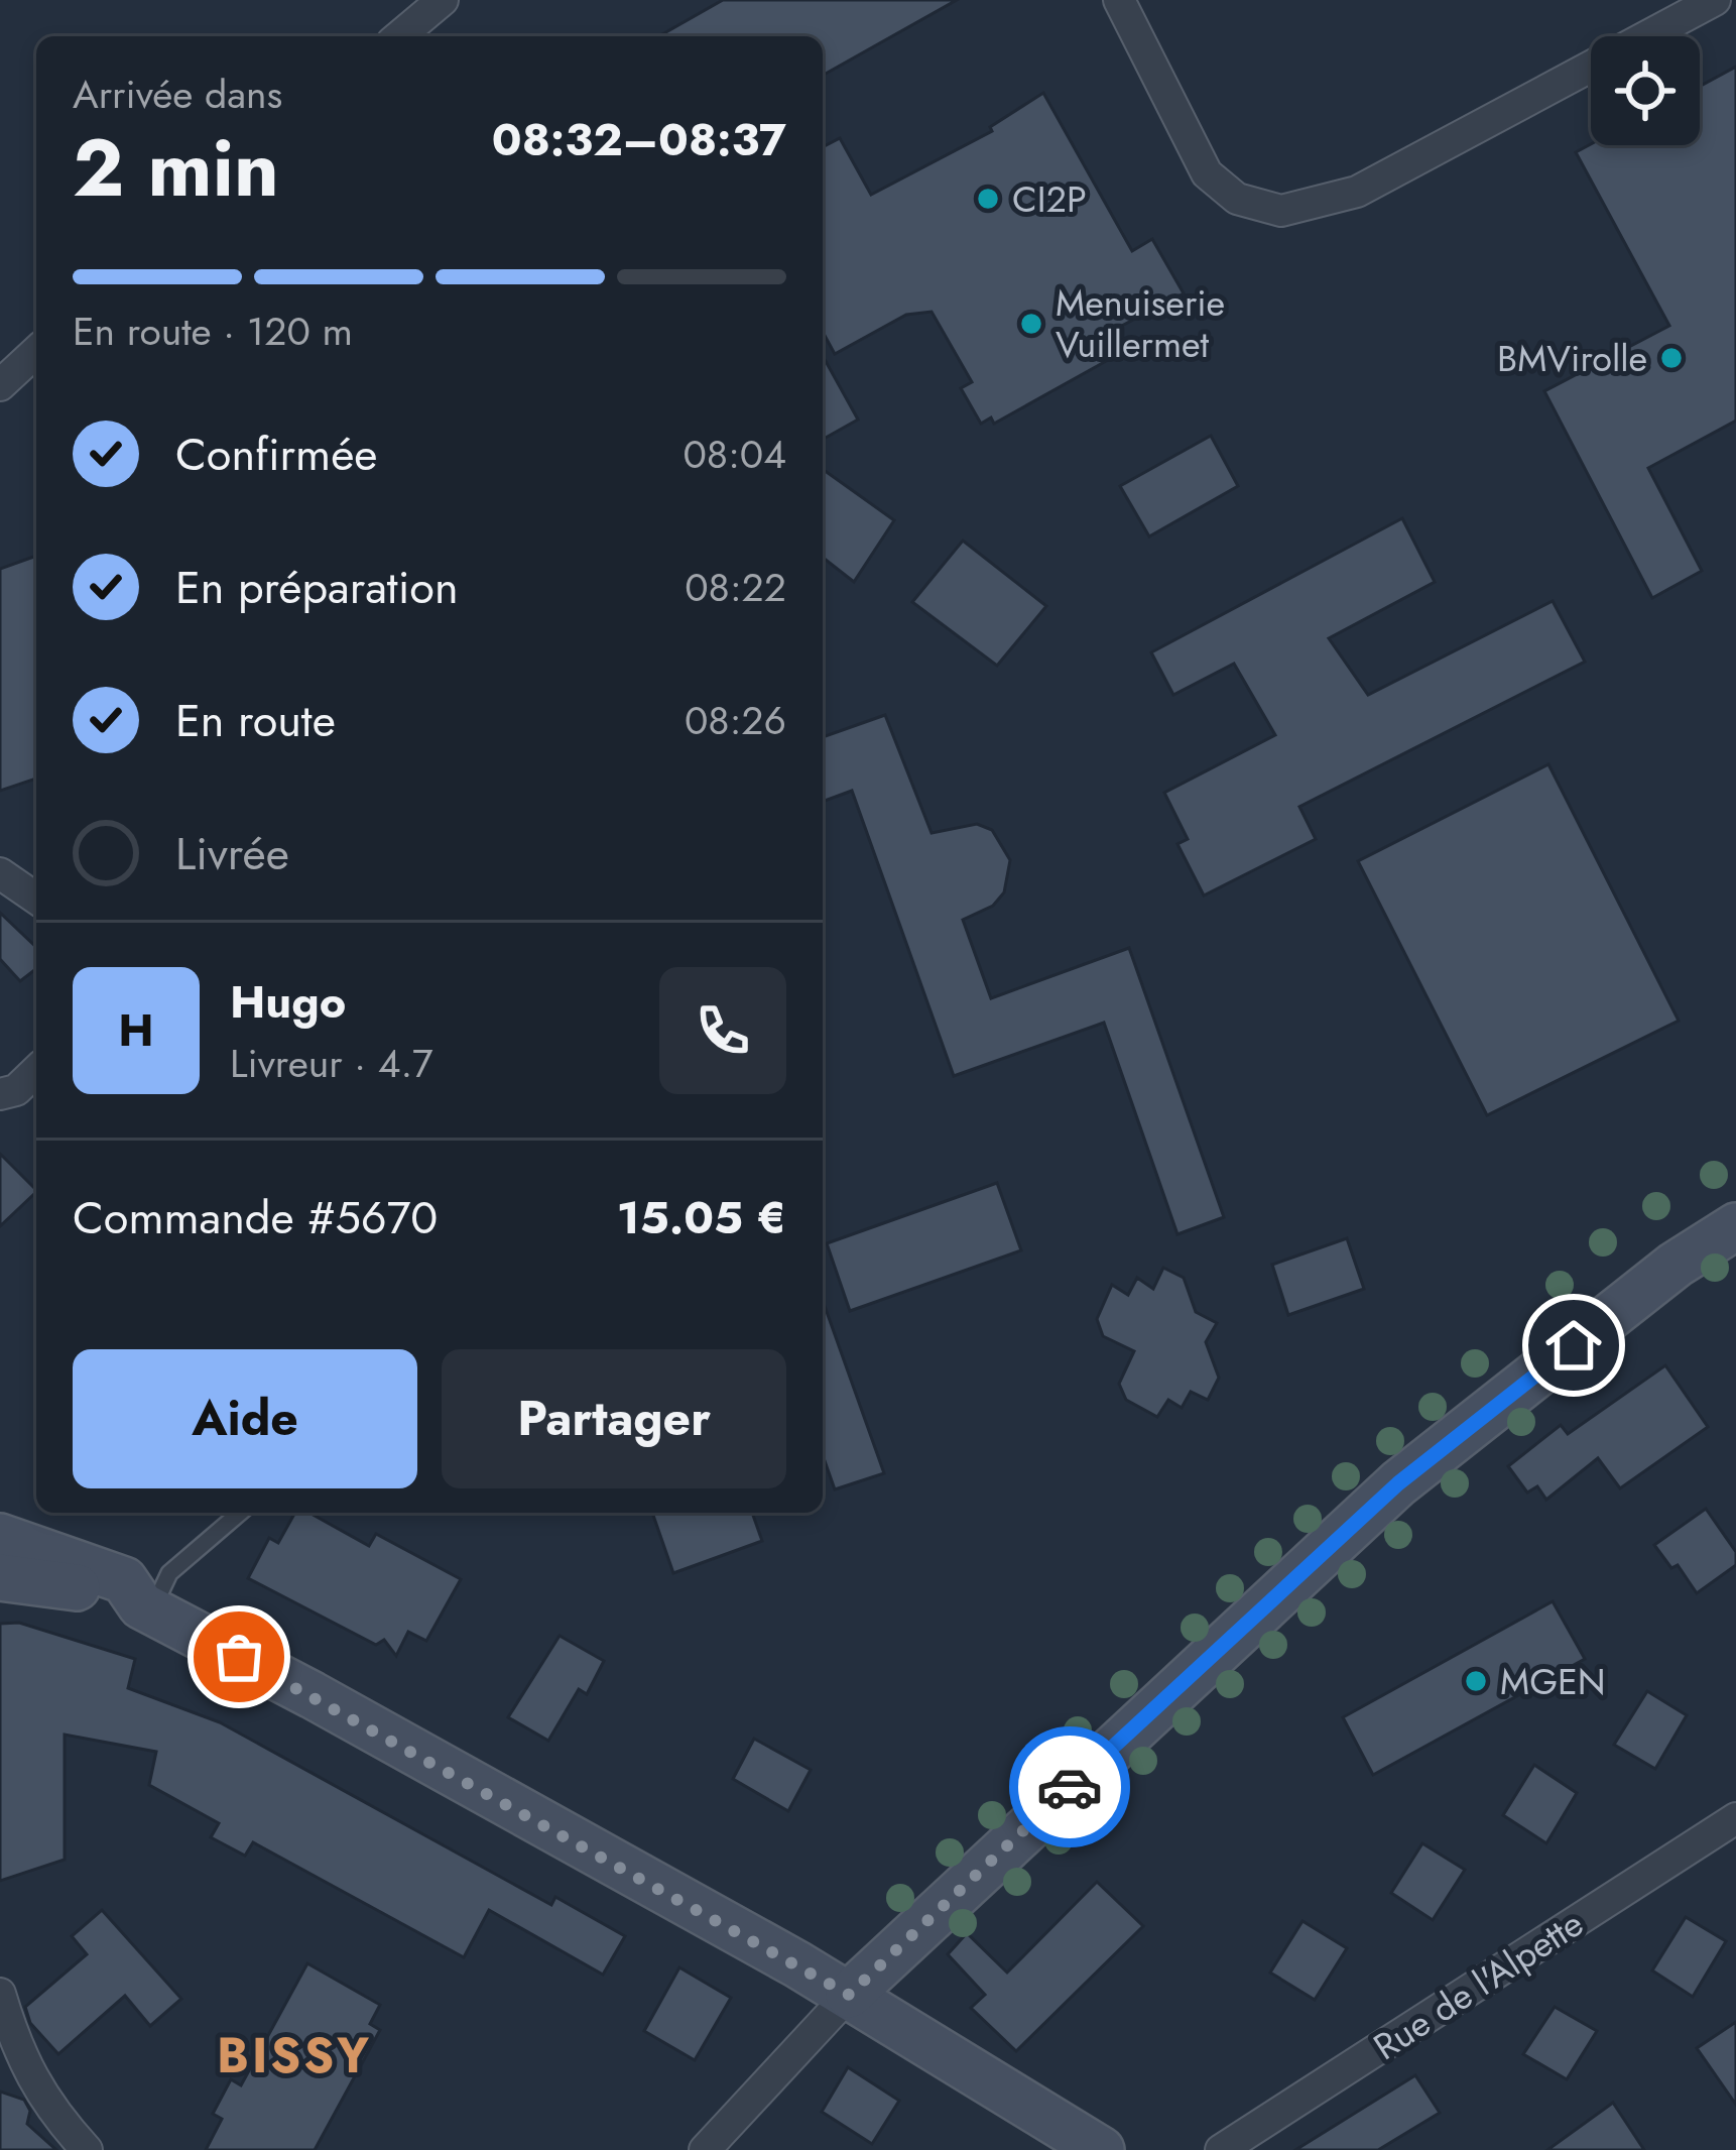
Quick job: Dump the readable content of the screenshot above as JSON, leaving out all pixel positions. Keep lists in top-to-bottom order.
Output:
{
  "streets": {
    "street": ["Rue de l'Alpette"]
  },
  "districts": ["BISSY"],
  "places": [
    "CI2P",
    "Menuiserie Vuillermet",
    "BMVirolle",
    "MGEN"
  ],
  "page": {
    "heading": ["2 min", "Arrivée dans", "08:32–08:37"],
    "panel": [
      "Hugo",
      "Livreur · 4.7",
      "Commande #5670",
      "15.05 €"
    ],
    "bar": "En route · 120 m",
    "list": [
      ["Confirmée", "08:04"],
      ["En préparation", "08:22"],
      ["En route", "08:26"],
      "Livrée"
    ],
    "round": "H",
    "buttons": ["Aide", "Partager"]
  }
}
